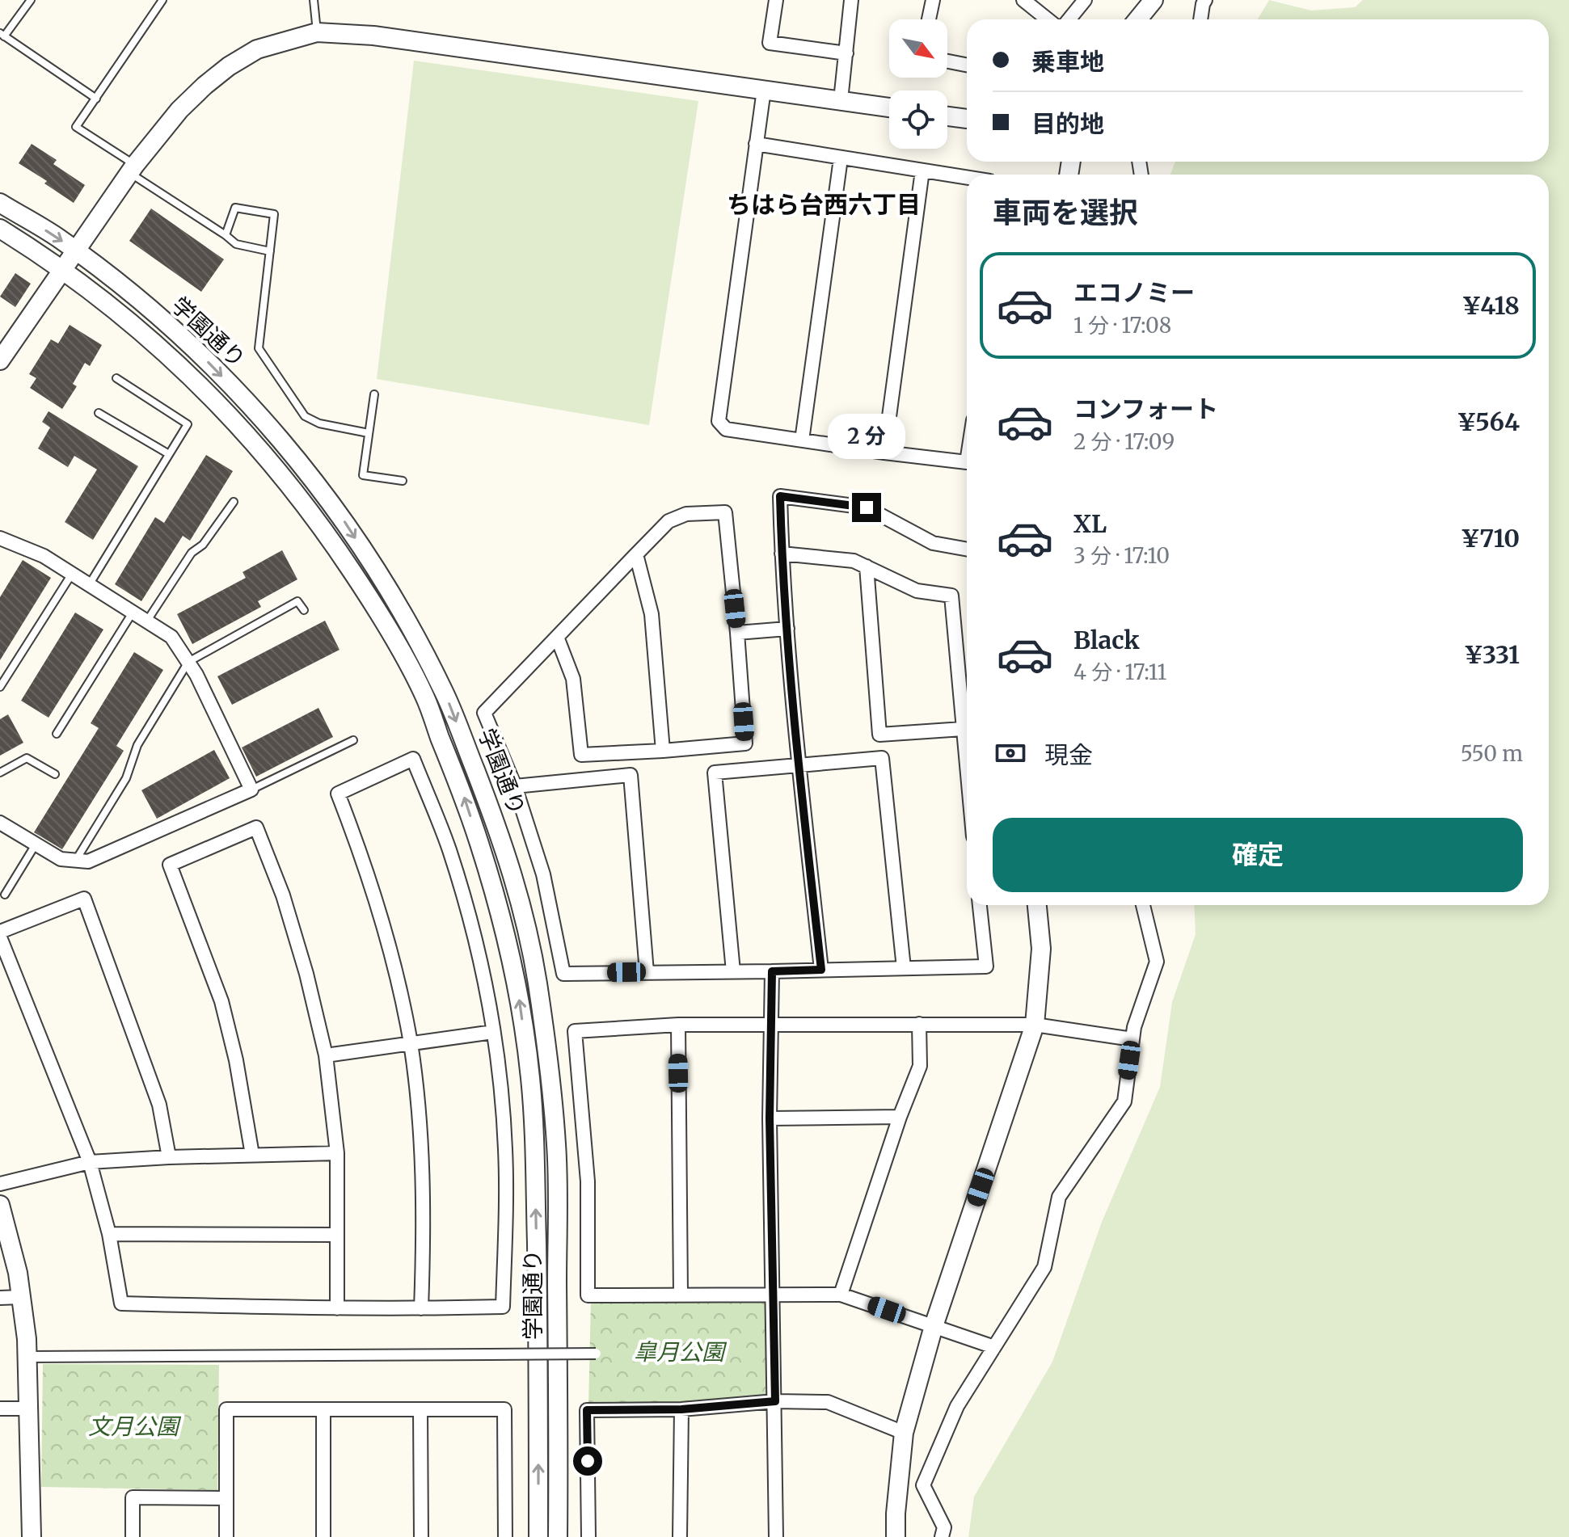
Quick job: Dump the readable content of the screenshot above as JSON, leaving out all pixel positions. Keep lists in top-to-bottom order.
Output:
{
  "streets": {
    "street": ["学園通り"]
  },
  "districts": ["ちはら台西六丁目"],
  "parks": ["皐月公園", "文月公園"],
  "north": "bottom right",
  "page": {
    "banner": ["乗車地", "目的地"],
    "heading": "車両を選択",
    "list": [
      {
        "name": "エコノミー",
        "note": "1 分 · 17:08",
        "value": "¥418"
      },
      {
        "name": "コンフォート",
        "note": "2 分 · 17:09",
        "value": "¥564"
      },
      {
        "name": "XL",
        "note": "3 分 · 17:10",
        "value": "¥710"
      },
      {
        "name": "Black",
        "note": "4 分 · 17:11",
        "value": "¥331"
      }
    ],
    "bubble": "2 分",
    "pay": ["現金", "550 m"],
    "buttons": "確定"
  }
}
